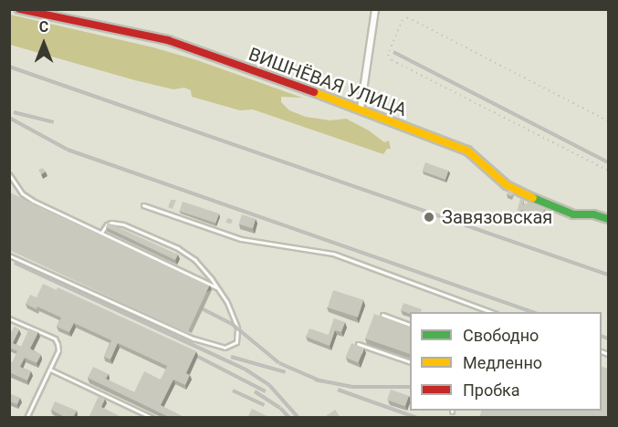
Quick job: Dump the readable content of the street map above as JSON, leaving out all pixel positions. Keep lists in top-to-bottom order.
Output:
{
  "streets": {
    "street": ["ВИШНЁВАЯ УЛИЦА"]
  },
  "places": ["Завязовская"],
  "legend": ["Свободно", "Медленно", "Пробка"],
  "north": "top"
}
